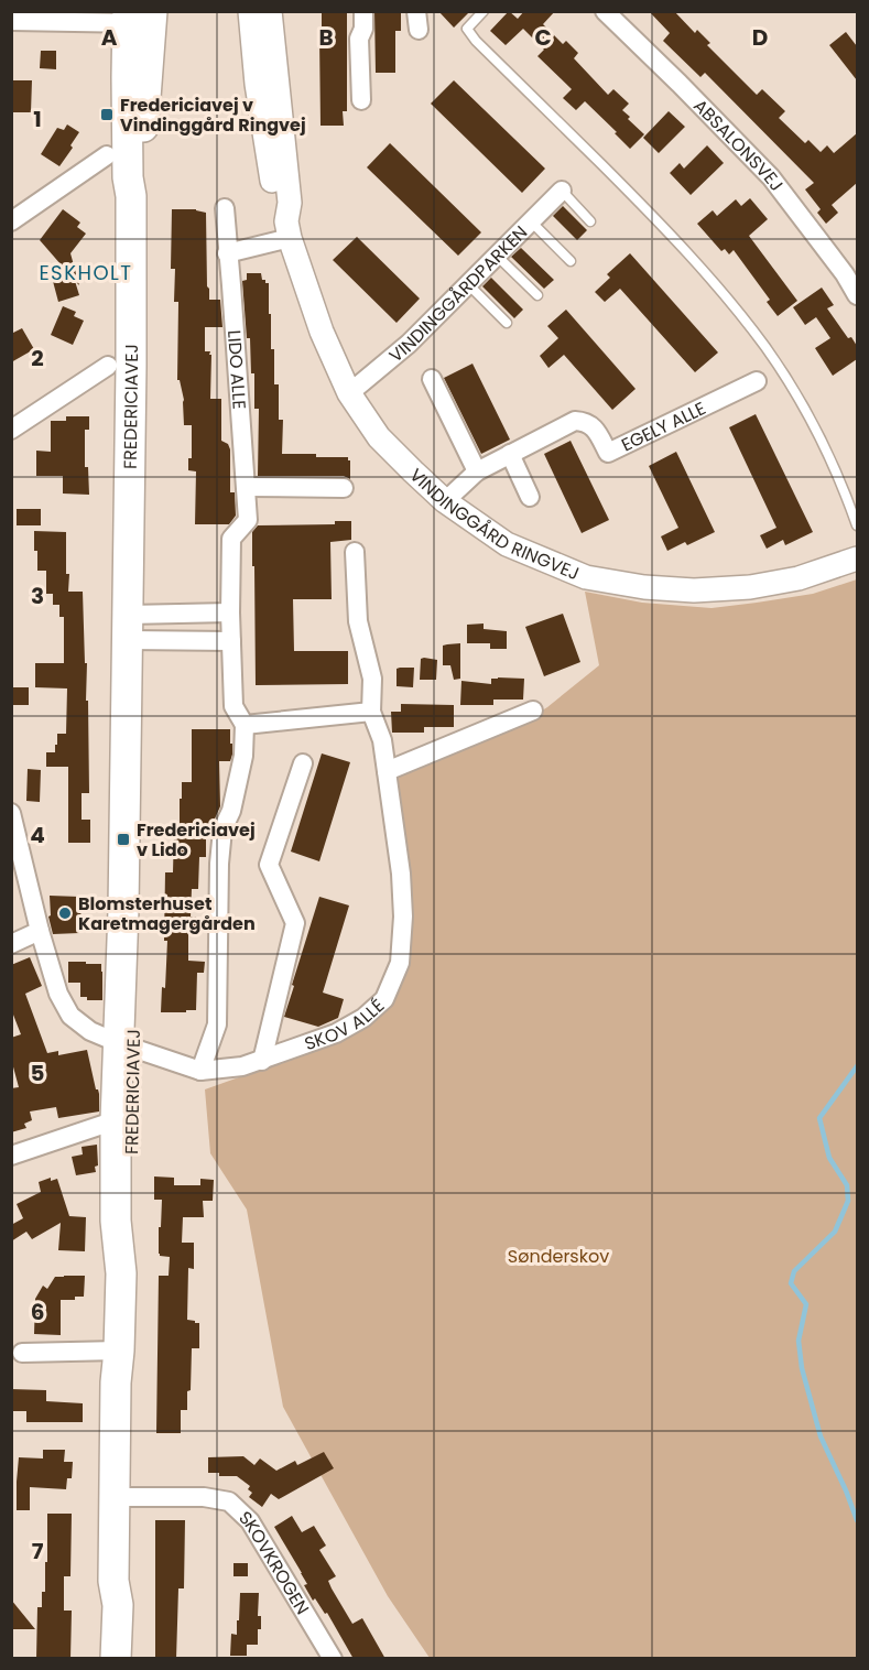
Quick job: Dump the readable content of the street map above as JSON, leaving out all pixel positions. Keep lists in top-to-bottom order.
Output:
{
  "streets": {
    "main road": ["FREDERICIAVEJ"],
    "street": [
      "ABSALONSVEJ",
      "VINDINGGÅRDPARKEN",
      "LIDO ALLE",
      "EGELY ALLE",
      "VINDINGGÅRD RINGVEJ",
      "SKOV ALLÉ",
      "SKOVKROGEN"
    ]
  },
  "crossings": [
    ["VINDINGGÅRDPARKEN", "VINDINGGÅRD RINGVEJ"],
    ["FREDERICIAVEJ", "SKOV ALLÉ"],
    ["FREDERICIAVEJ", "SKOVKROGEN"],
    ["EGELY ALLE", "VINDINGGÅRD RINGVEJ"]
  ],
  "districts": ["ESKHOLT"],
  "parks": ["Sønderskov"],
  "places": {
    "transit": ["Fredericiavej v Vindinggård Ringvej", "Fredericiavej v Lido"],
    "other": ["Blomsterhuset Karetmagergården"]
  },
  "grid": {
    "columns": [
      "A",
      "B",
      "C",
      "D"
    ],
    "rows": [
      "1",
      "2",
      "3",
      "4",
      "5",
      "6",
      "7"
    ]
  }
}
